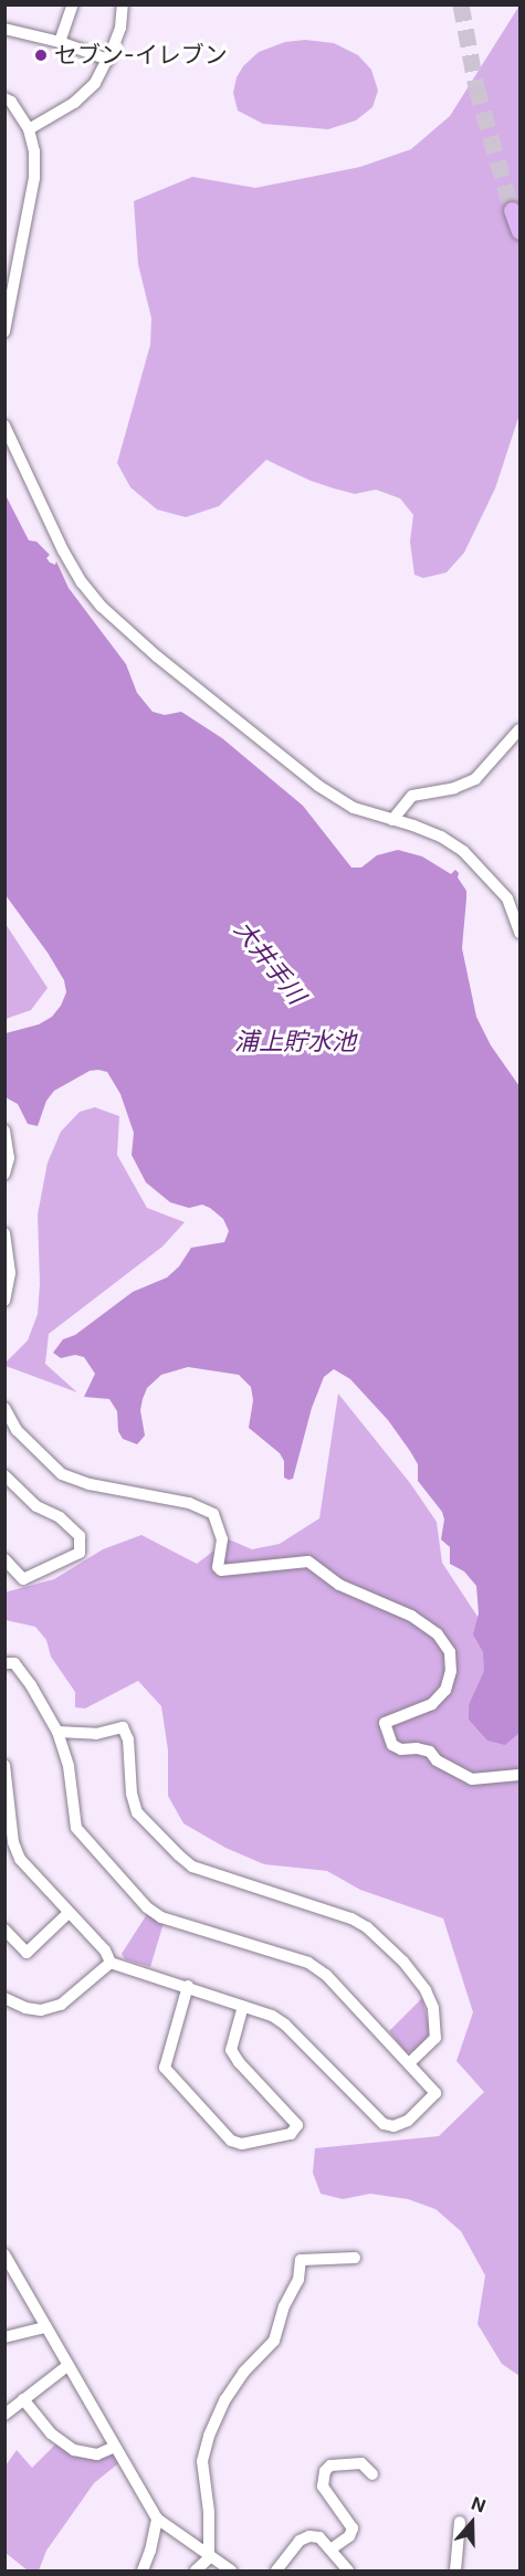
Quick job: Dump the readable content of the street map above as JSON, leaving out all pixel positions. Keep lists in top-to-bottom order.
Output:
{
  "water": ["大井手川", "浦上貯水池"],
  "places": ["セブン-イレブン"],
  "north": "top"
}
